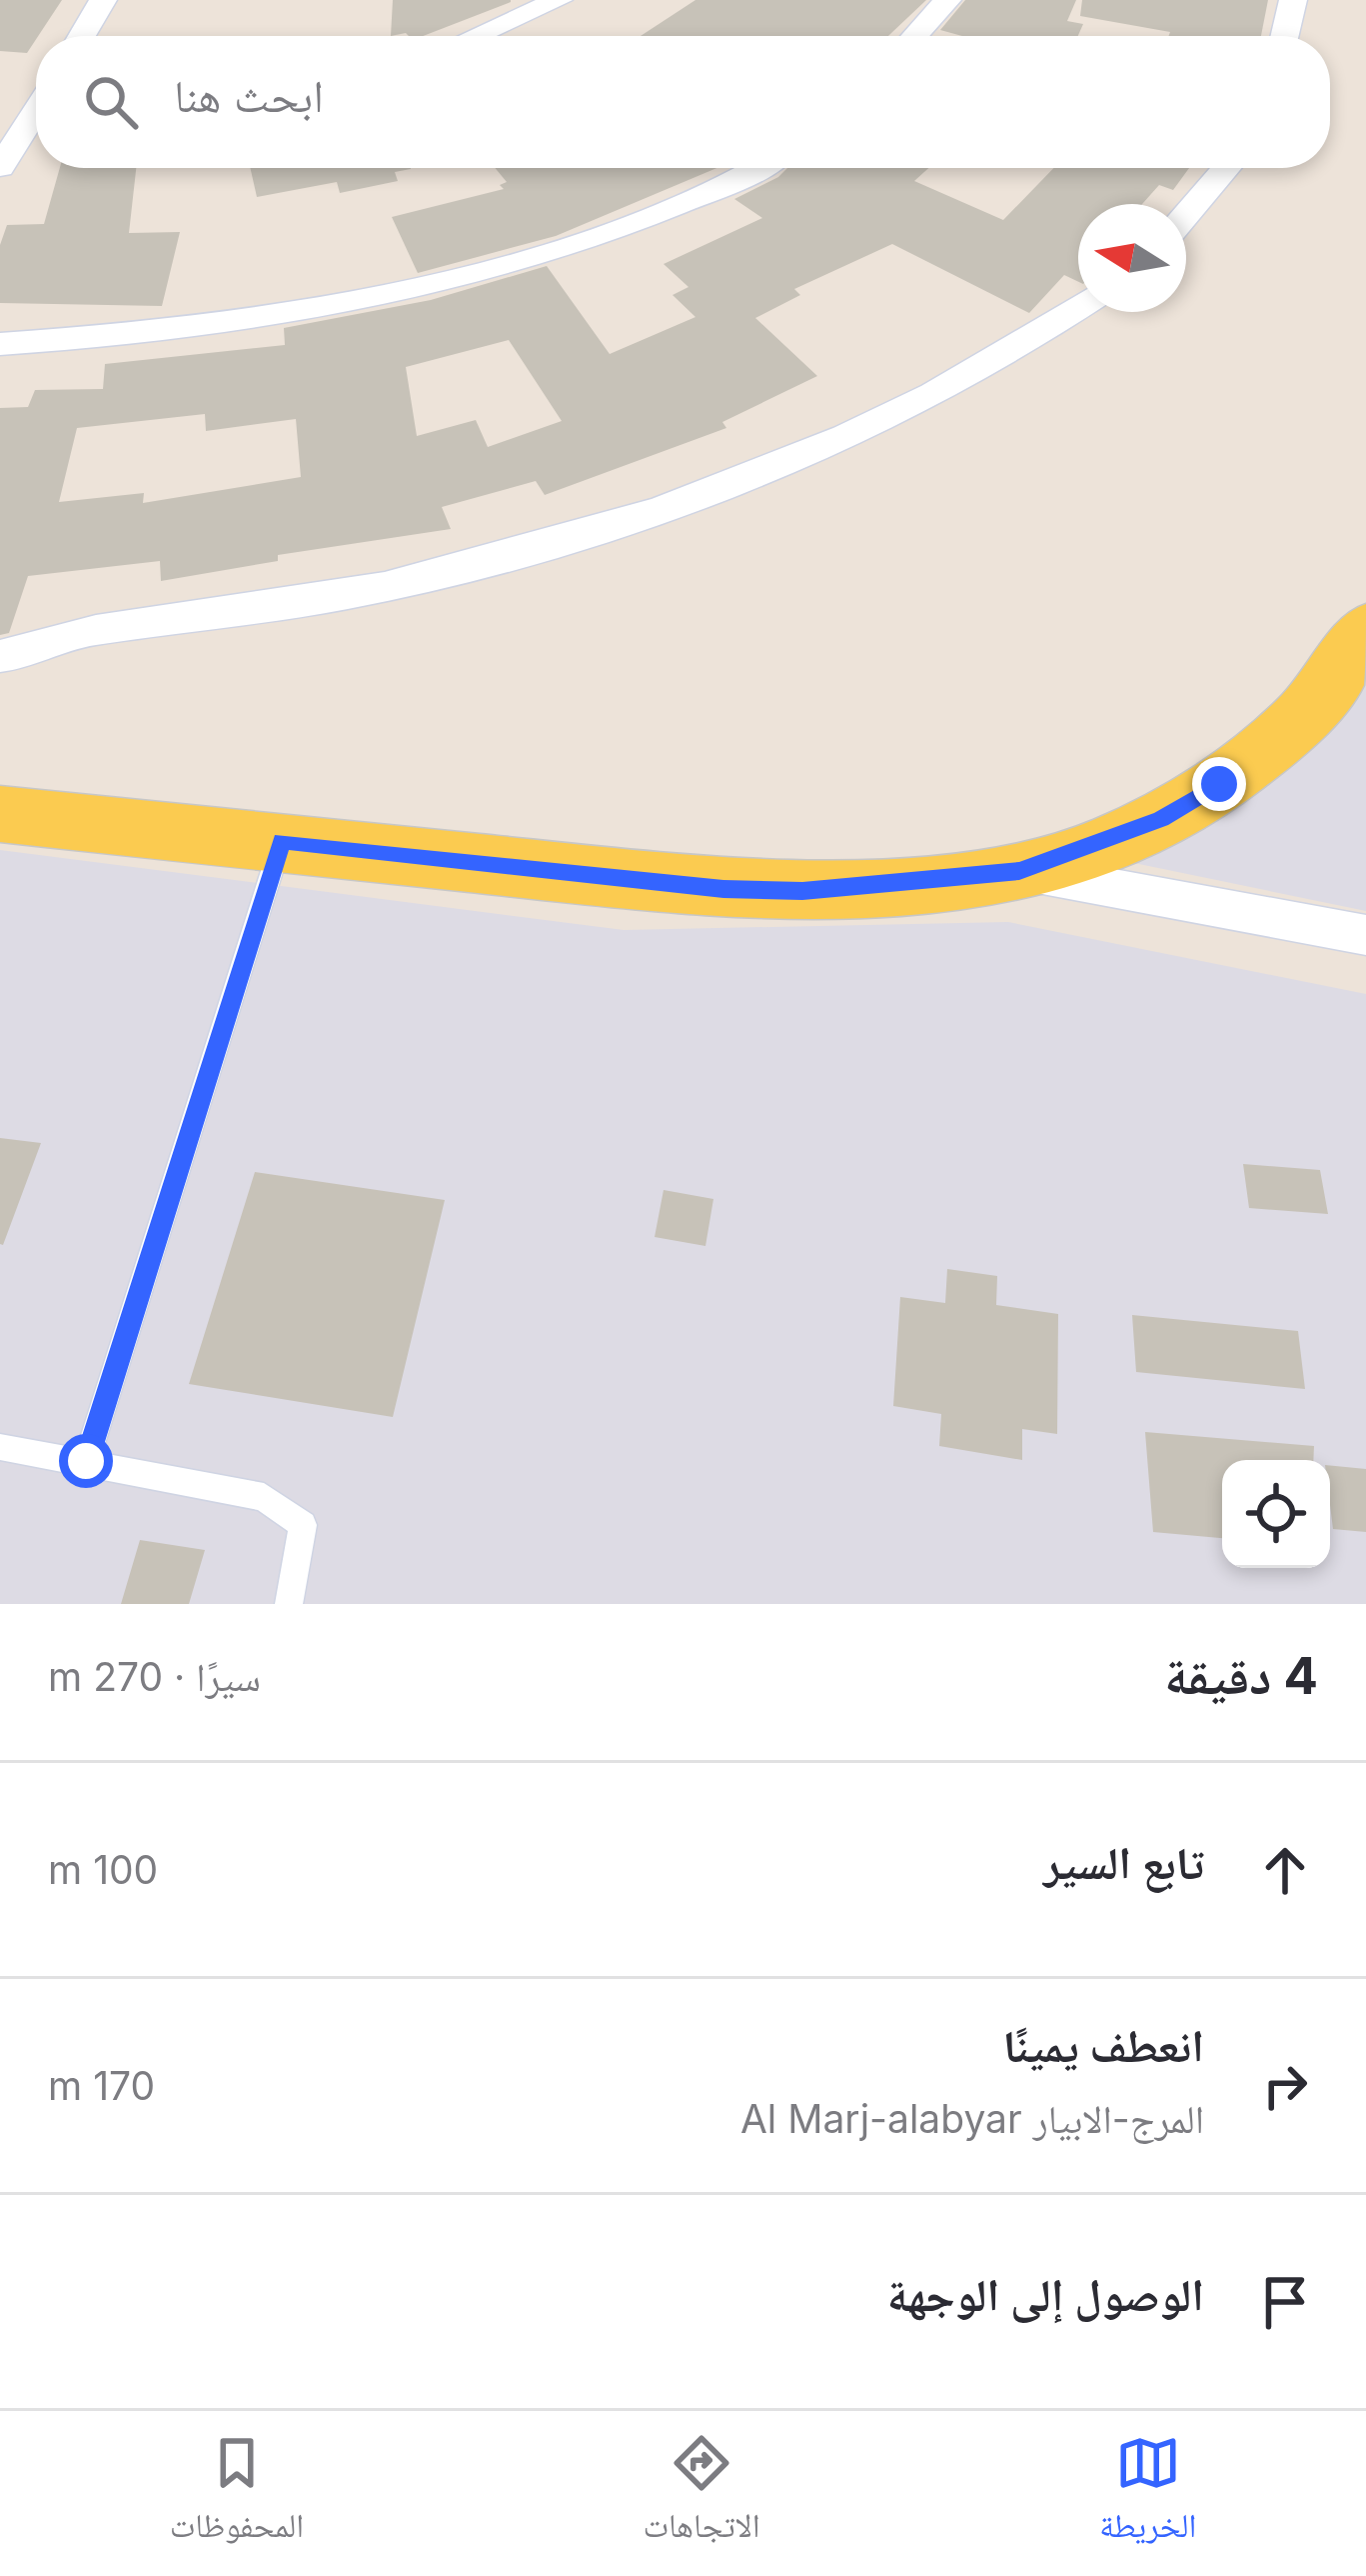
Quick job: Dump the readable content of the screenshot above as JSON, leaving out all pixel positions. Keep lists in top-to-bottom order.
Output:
{
  "north": "left",
  "page": {
    "search": "ابحث هنا",
    "heading": ["4 دقيقة", "سيرًا · 270 m"],
    "list": [
      ["تابع السير", "100 m"],
      ["انعطف يمينًا", "المرج-الابيار Al Marj-alabyar", "170 m"],
      "الوصول إلى الوجهة"
    ],
    "nav": ["الخريطة", "الاتجاهات", "المحفوظات"]
  }
}
